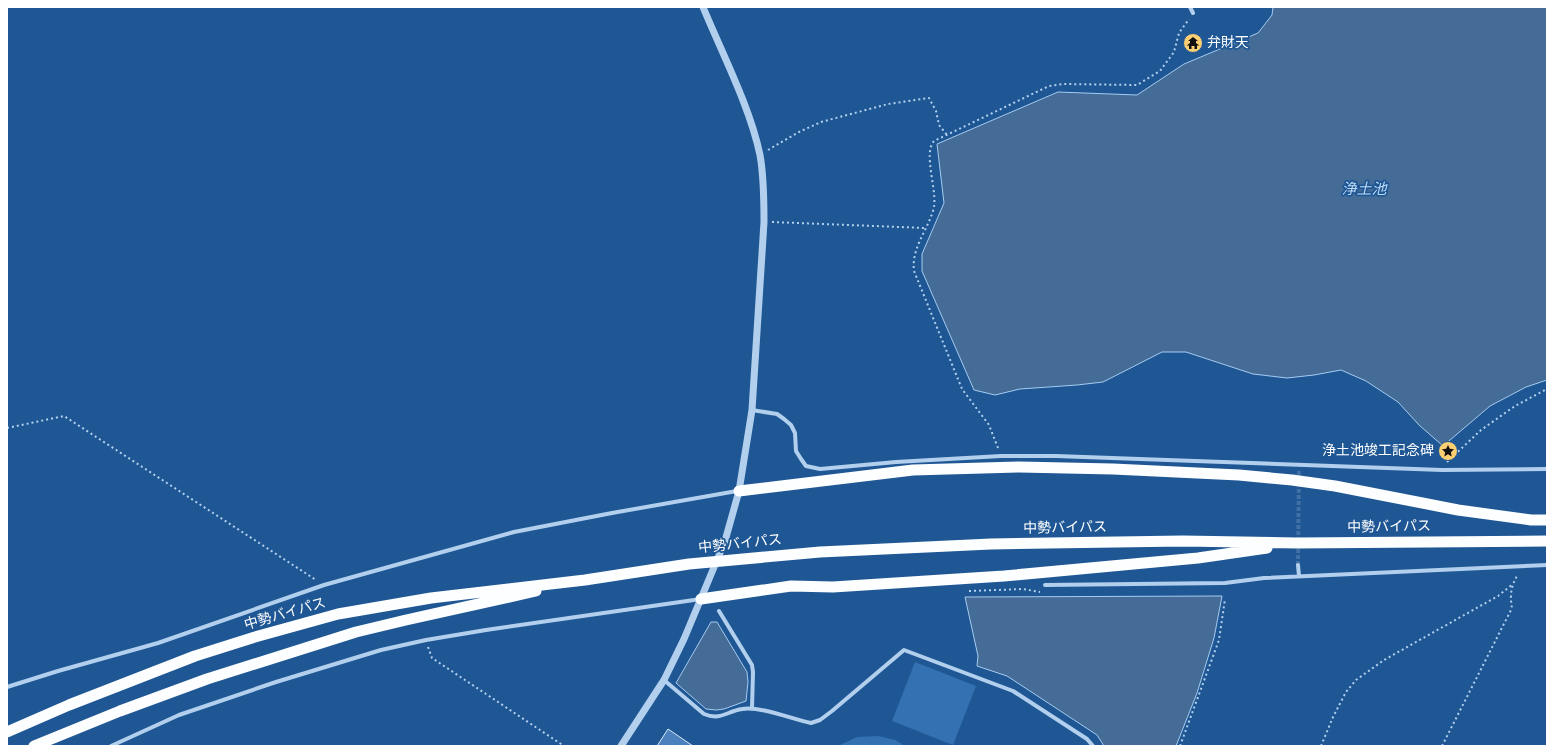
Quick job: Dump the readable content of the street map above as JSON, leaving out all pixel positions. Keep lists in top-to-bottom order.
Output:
{
  "streets": {
    "highway": ["中勢バイパス"]
  },
  "water": ["浄土池"],
  "places": {
    "temple": ["弁財天"],
    "place": ["浄土池竣工記念碑"]
  }
}
